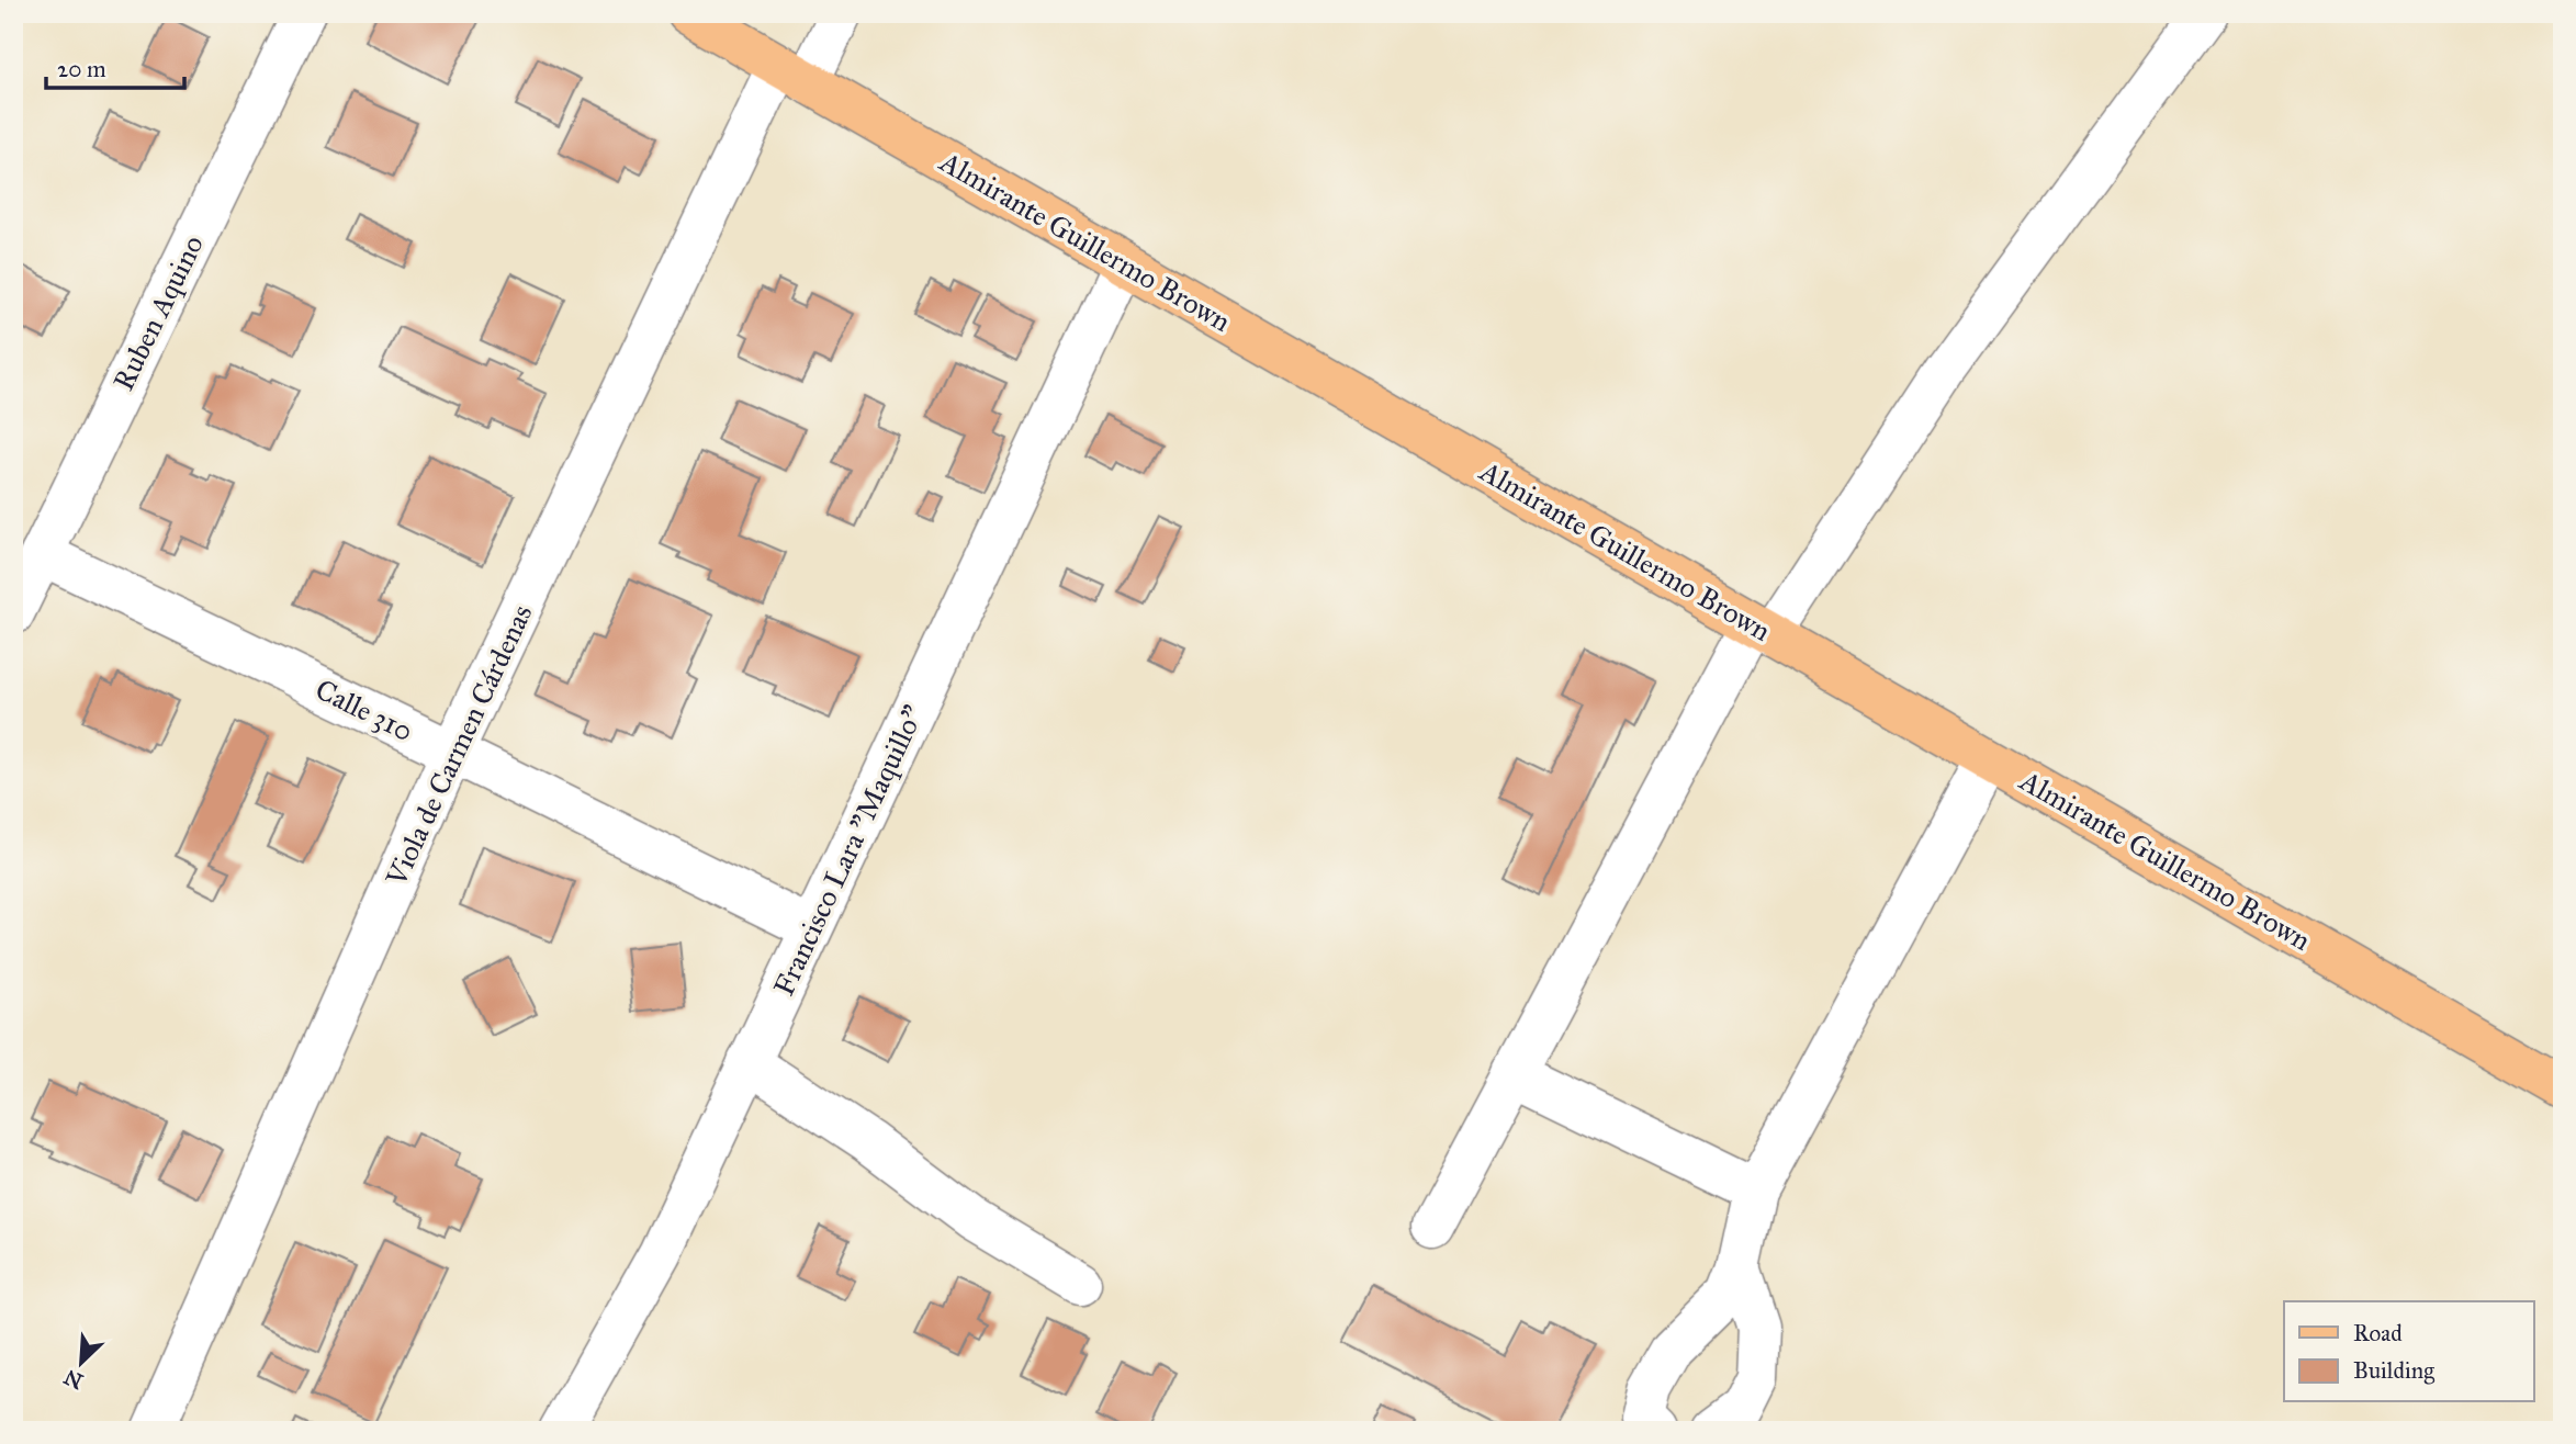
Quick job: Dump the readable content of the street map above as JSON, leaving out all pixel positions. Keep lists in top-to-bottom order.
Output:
{
  "streets": {
    "main road": ["Almirante Guillermo Brown"],
    "street": [
      "Ruben Aquino",
      "Calle 310",
      "Viola de Carmen Cárdenas",
      "Francisco Lara \"Maquillo\""
    ]
  },
  "crossings": [
    ["Almirante Guillermo Brown", "Viola de Carmen Cárdenas"],
    ["Almirante Guillermo Brown", "Francisco Lara \"Maquillo\""],
    ["Ruben Aquino", "Calle 310"],
    ["Calle 310", "Viola de Carmen Cárdenas"],
    ["Calle 310", "Francisco Lara \"Maquillo\""]
  ],
  "legend": ["Road", "Building"],
  "scale_bar": "20 m",
  "north": "bottom left"
}
